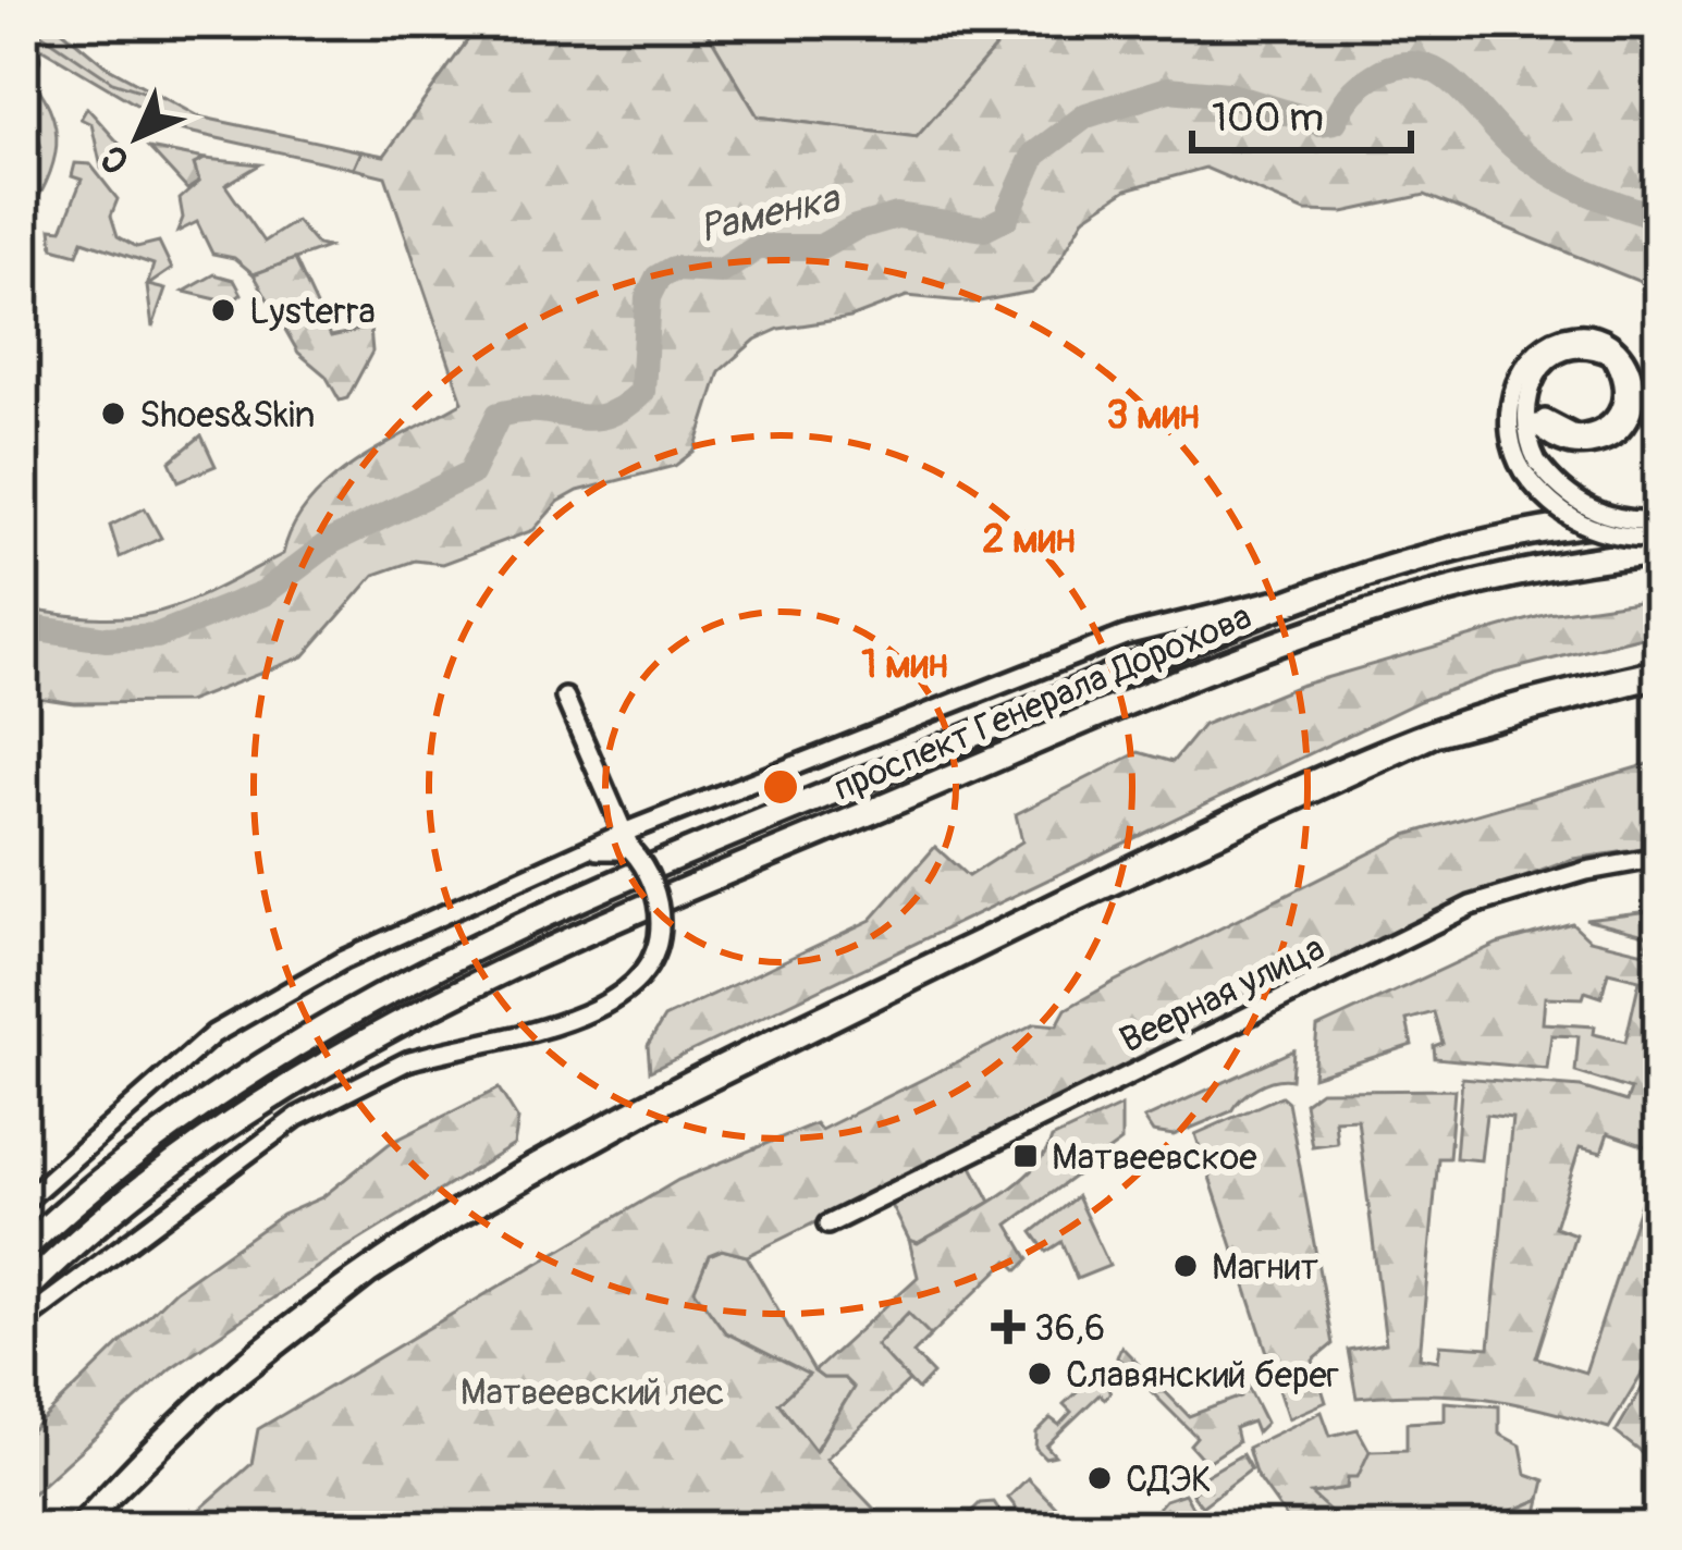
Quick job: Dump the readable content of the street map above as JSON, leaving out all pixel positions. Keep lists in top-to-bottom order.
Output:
{
  "streets": {
    "main road": ["проспект Генерала Дорохова"],
    "street": ["Веерная улица"]
  },
  "water": ["Раменка"],
  "parks": ["Матвеевский лес"],
  "places": {
    "other": [
      "Lysterra",
      "Shoes&Skin",
      "Магнит",
      "Славянский берег",
      "СДЭК"
    ],
    "transit": ["Матвеевское"],
    "health": ["36,6"]
  },
  "scale_bar": "100 m",
  "north": "bottom left",
  "rings": ["3 мин", "2 мин", "1 мин"]
}
